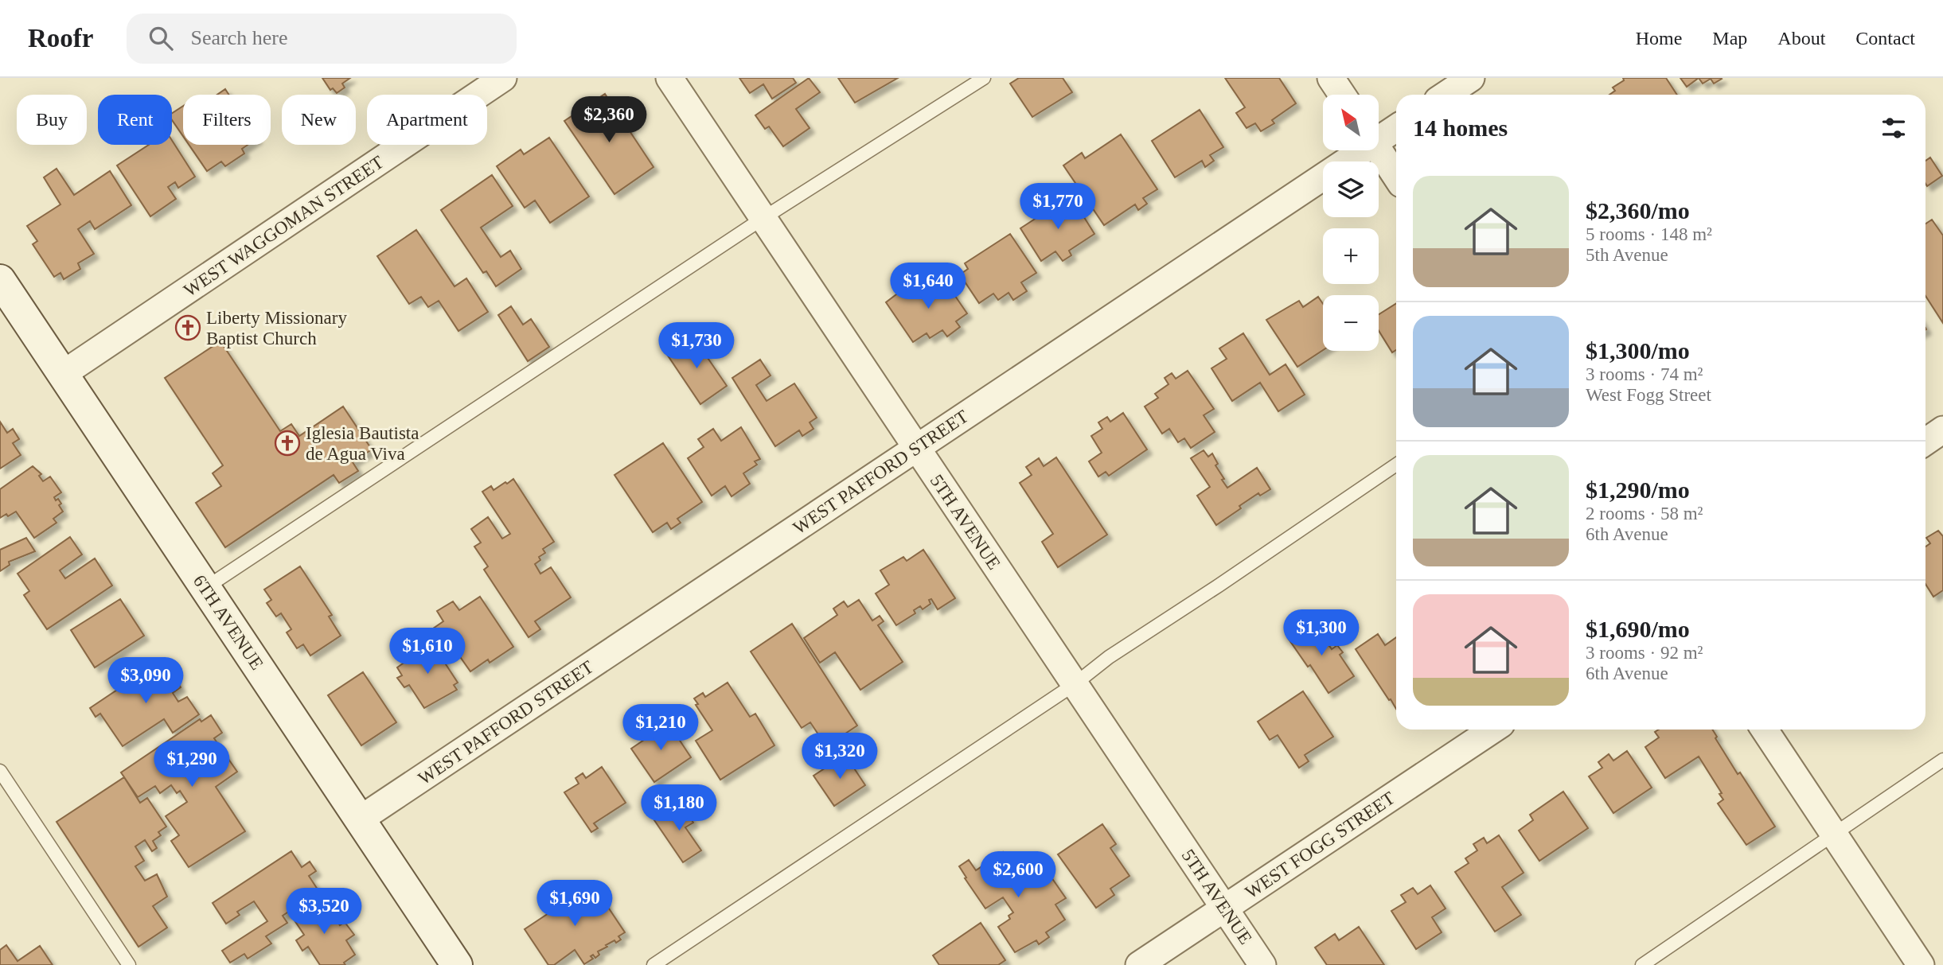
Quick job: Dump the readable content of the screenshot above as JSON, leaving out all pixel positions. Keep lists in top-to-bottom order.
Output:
{
  "streets": {
    "street": [
      "WEST WAGGOMAN STREET",
      "WEST PAFFORD STREET",
      "5TH AVENUE",
      "6TH AVENUE",
      "WEST FOGG STREET"
    ]
  },
  "crossings": [
    ["WEST WAGGOMAN STREET", "6TH AVENUE"],
    ["WEST PAFFORD STREET", "5TH AVENUE"],
    ["WEST PAFFORD STREET", "6TH AVENUE"],
    ["5TH AVENUE", "WEST FOGG STREET"]
  ],
  "places": {
    "church": ["Liberty Missionary Baptist Church", "Iglesia Bautista de Agua Viva"]
  },
  "north": "top left",
  "page": {
    "header": "Roofr",
    "search": "Search here",
    "nav": [
      "Home",
      "Map",
      "About",
      "Contact"
    ],
    "map_buttons": ["+", "−"],
    "chip": [
      "Buy",
      "Rent",
      "Filters",
      "New",
      "Apartment"
    ],
    "heading": "14 homes",
    "price": [
      "$2,360",
      "$1,770",
      "$1,640",
      "$1,730",
      "$1,300",
      "$1,610",
      "$3,090",
      "$1,210",
      "$1,320",
      "$1,290",
      "$1,180",
      "$2,600",
      "$1,690",
      "$3,520"
    ],
    "list": [
      {
        "name": "$2,360/mo",
        "note": "5 rooms · 148 m² · 5th Avenue"
      },
      {
        "name": "$1,300/mo",
        "note": "3 rooms · 74 m² · West Fogg Street"
      },
      {
        "name": "$1,290/mo",
        "note": "2 rooms · 58 m² · 6th Avenue"
      },
      {
        "name": "$1,690/mo",
        "note": "3 rooms · 92 m² · 6th Avenue"
      }
    ]
  }
}
